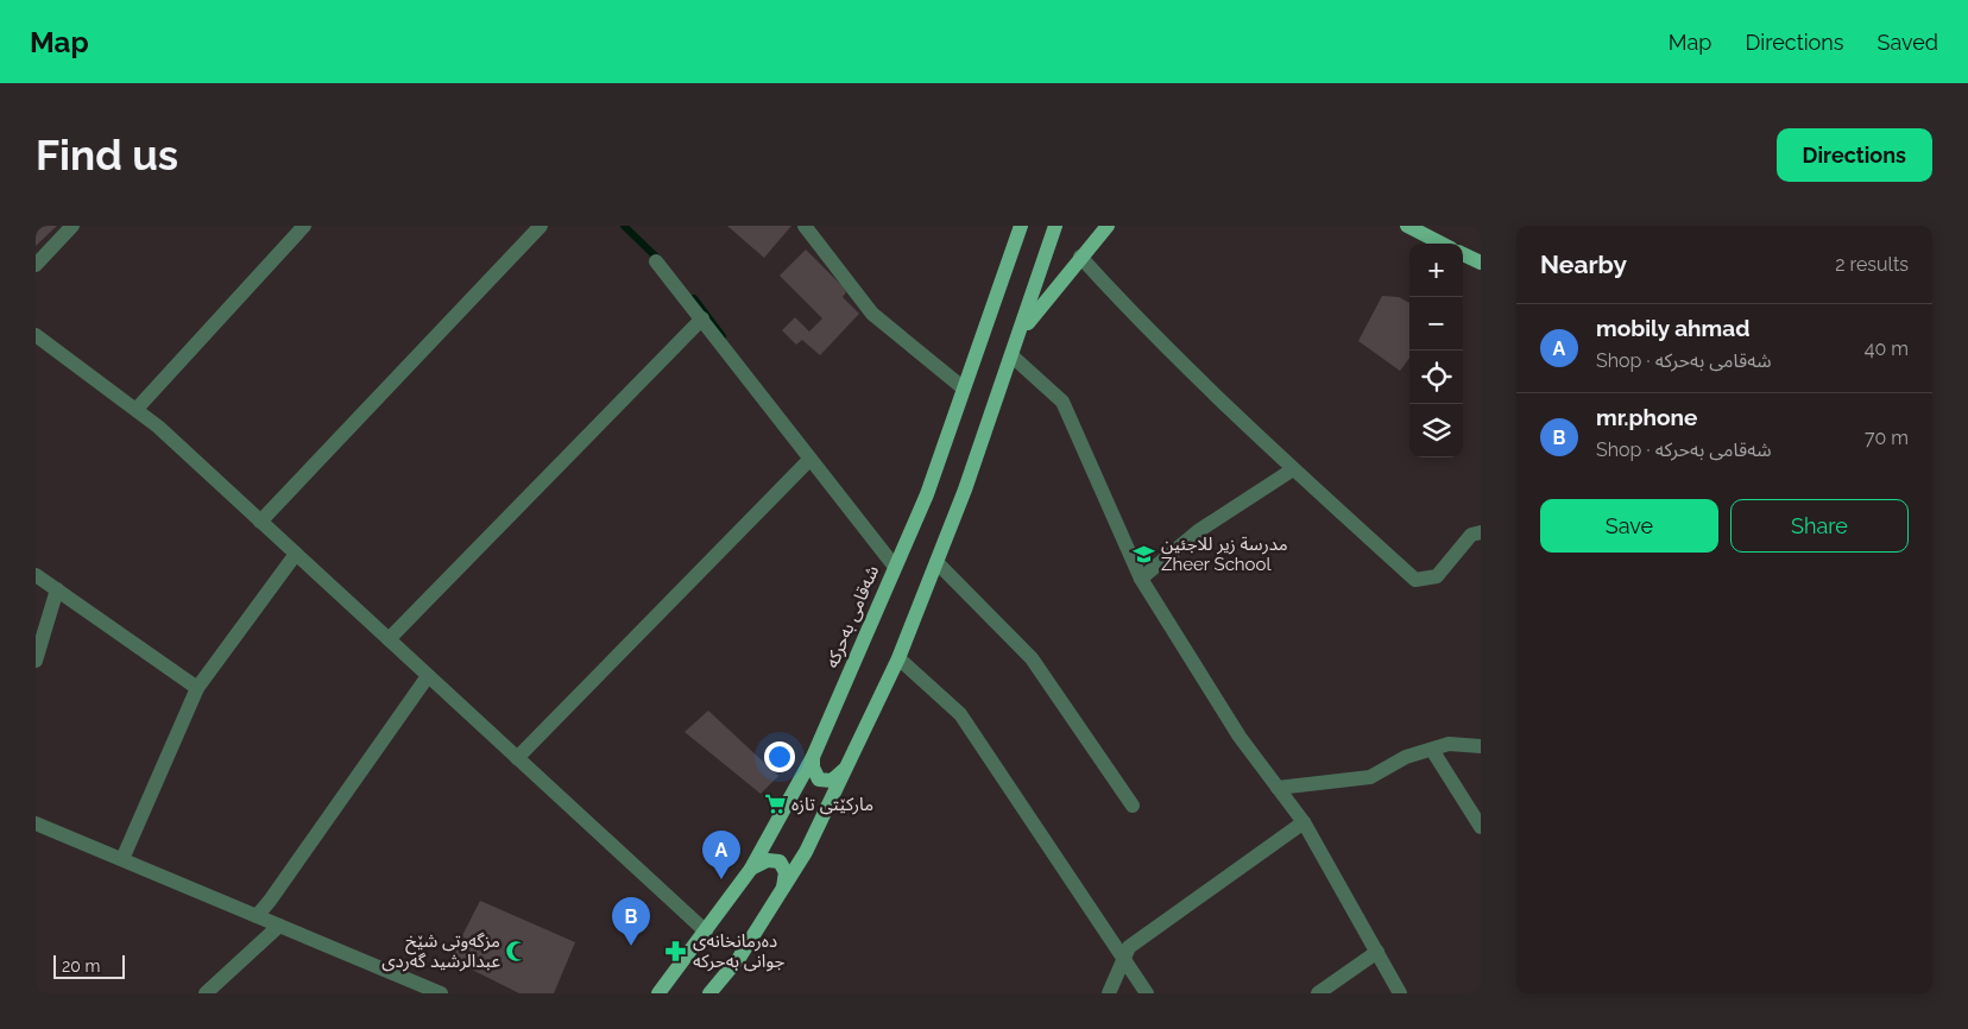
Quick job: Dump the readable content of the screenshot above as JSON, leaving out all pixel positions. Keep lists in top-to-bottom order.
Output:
{
  "streets": {
    "main road": ["شەقامی بەحرکە"]
  },
  "places": {
    "school or university": ["مدرسة زير للاجئين Zheer School"],
    "supermarket": ["مارکێتی تازە"],
    "mosque": ["مزگەوتی شێخ عبدالرشید گەردی"],
    "pharmacy": ["دەرمانخانەی جوانی بەحرکە"]
  },
  "scale_bar": "20 m",
  "page": {
    "header": "Map",
    "nav": ["Map", "Directions", "Saved"],
    "buttons": [
      "Directions",
      ["Save", "Share"]
    ],
    "title": "Find us",
    "heading": ["Nearby", "2 results"],
    "map_buttons": ["+", "−"],
    "list": [
      {
        "mark": "A",
        "name": "mobily ahmad",
        "note": "Shop · شەقامی بەحرکە",
        "value": "40 m"
      },
      {
        "mark": "B",
        "name": "mr.phone",
        "note": "Shop · شەقامی بەحرکە",
        "value": "70 m"
      }
    ],
    "pins": ["A", "B"],
    "scale": "20 m"
  }
}
